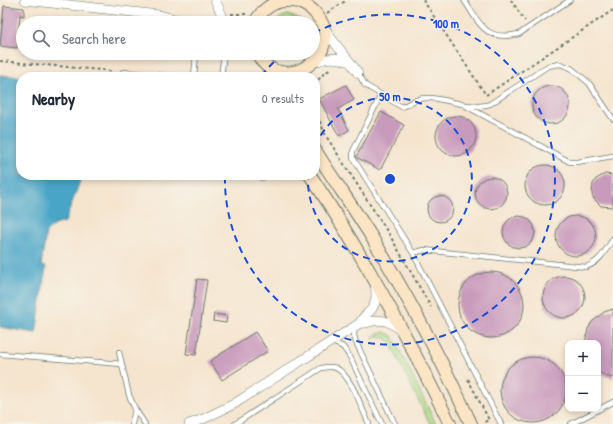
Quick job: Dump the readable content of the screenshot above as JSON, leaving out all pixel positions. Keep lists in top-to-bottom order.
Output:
{
  "page": {
    "search": "Search here",
    "heading": ["Nearby", "0 results"],
    "map_buttons": ["+", "−"]
  },
  "rings": ["100 m", "50 m"]
}
